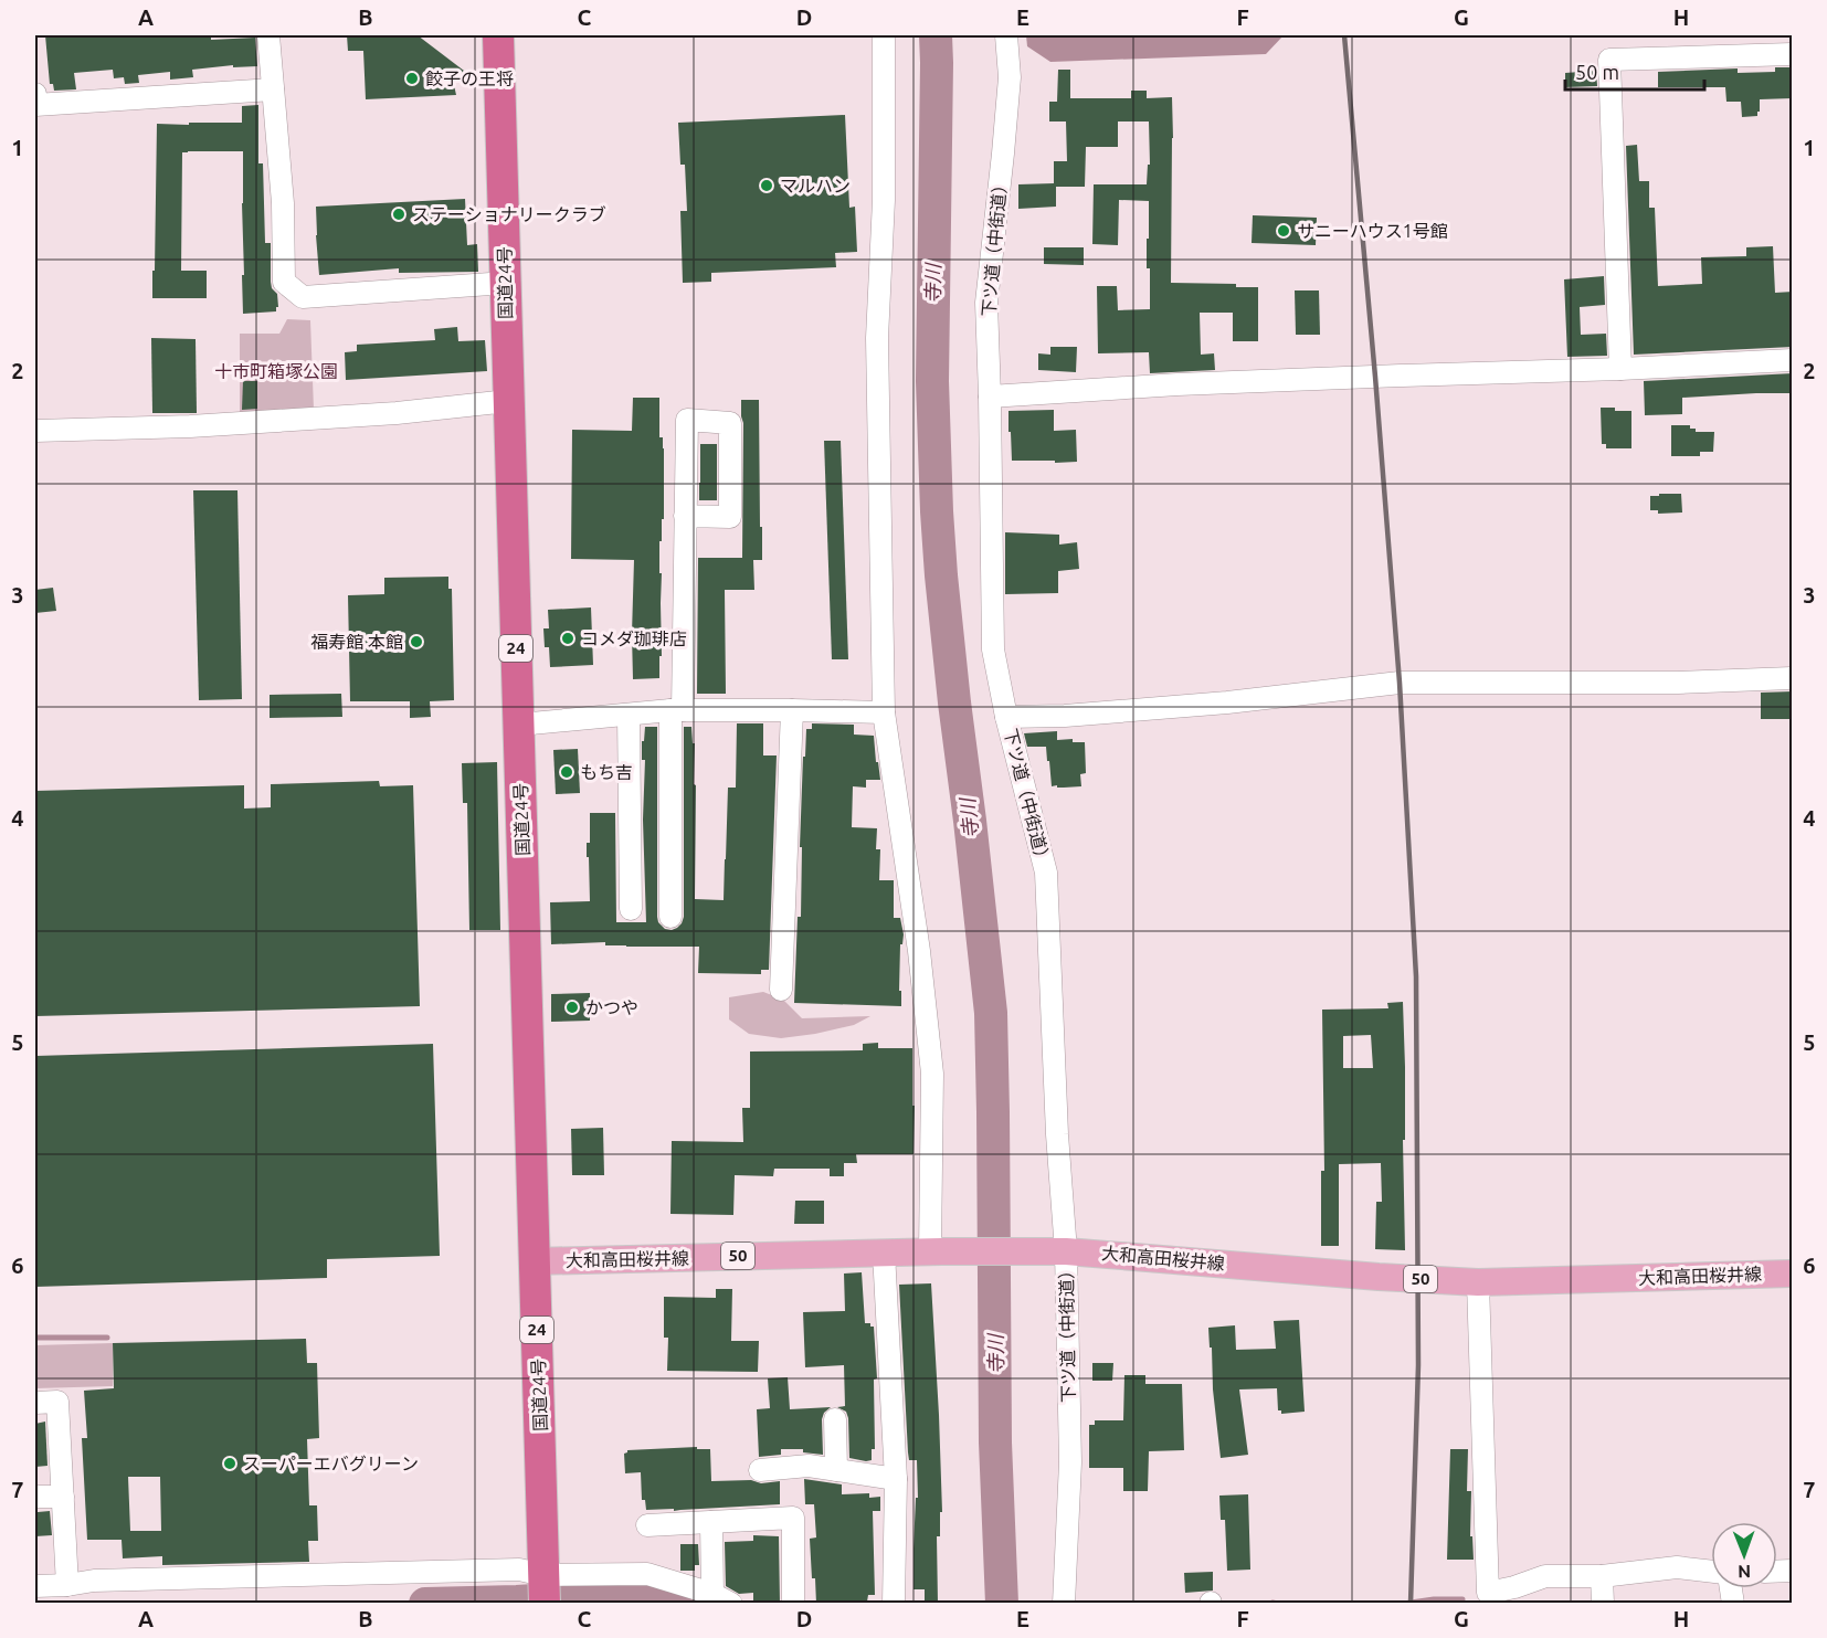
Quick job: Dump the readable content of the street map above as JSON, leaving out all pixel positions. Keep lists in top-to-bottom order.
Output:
{
  "streets": {
    "highway": ["国道24号", "24"],
    "main road": ["50", "大和高田桜井線"],
    "street": ["下ツ道（中街道）"]
  },
  "crossings": [
    ["下ツ道（中街道）", "大和高田桜井線"],
    ["国道24号", "大和高田桜井線"]
  ],
  "water": ["寺川"],
  "parks": ["十市町箱塚公園"],
  "places": [
    "餃子の王将",
    "マルハン",
    "ステーショナリークラブ",
    "サニーハウス1号館",
    "コメダ珈琲店",
    "福寿館 本館",
    "もち吉",
    "かつや",
    "スーパーエバグリーン"
  ],
  "scale_bar": "50 m",
  "north": "bottom",
  "grid": {
    "columns": [
      "A",
      "B",
      "C",
      "D",
      "E",
      "F",
      "G",
      "H"
    ],
    "rows": [
      "1",
      "2",
      "3",
      "4",
      "5",
      "6",
      "7"
    ]
  }
}
